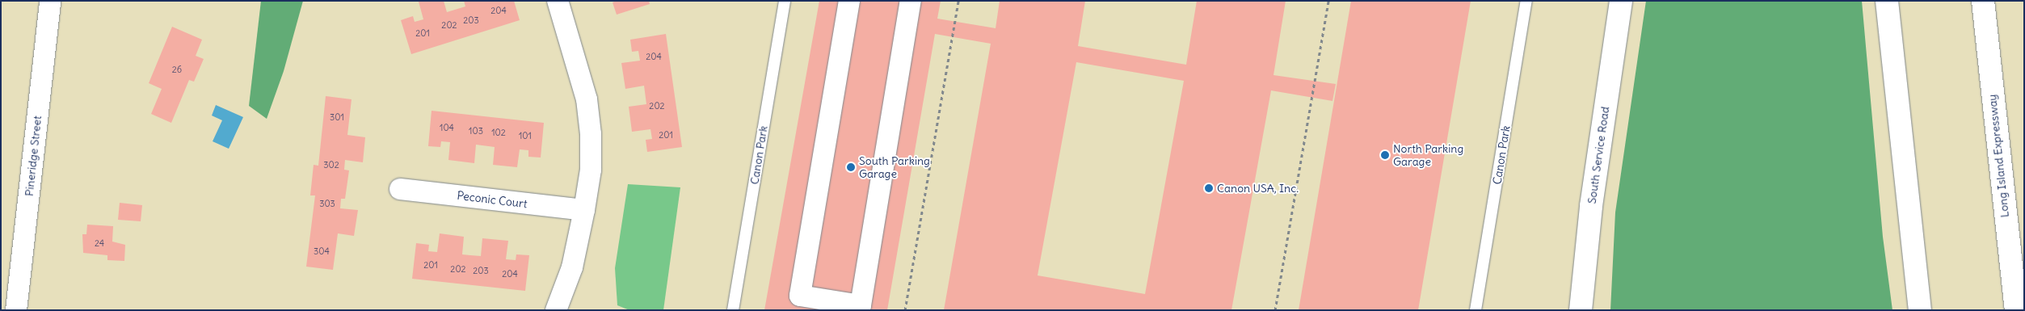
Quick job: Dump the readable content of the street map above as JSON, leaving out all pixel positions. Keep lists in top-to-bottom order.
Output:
{
  "streets": {
    "main road": ["South Service Road", "Long Island Expressway"],
    "street": ["Pineridge Street", "Peconic Court"],
    "lane": ["Canon Park"]
  },
  "places": ["North Parking Garage", "South Parking Garage", "Canon USA, Inc."],
  "house_numbers": [
    "204",
    "203",
    "202",
    "201",
    "204",
    "26",
    "202",
    "301",
    "104",
    "103",
    "102",
    "201",
    "101",
    "302",
    "303",
    "24",
    "304",
    "201",
    "202",
    "203",
    "204"
  ]
}
